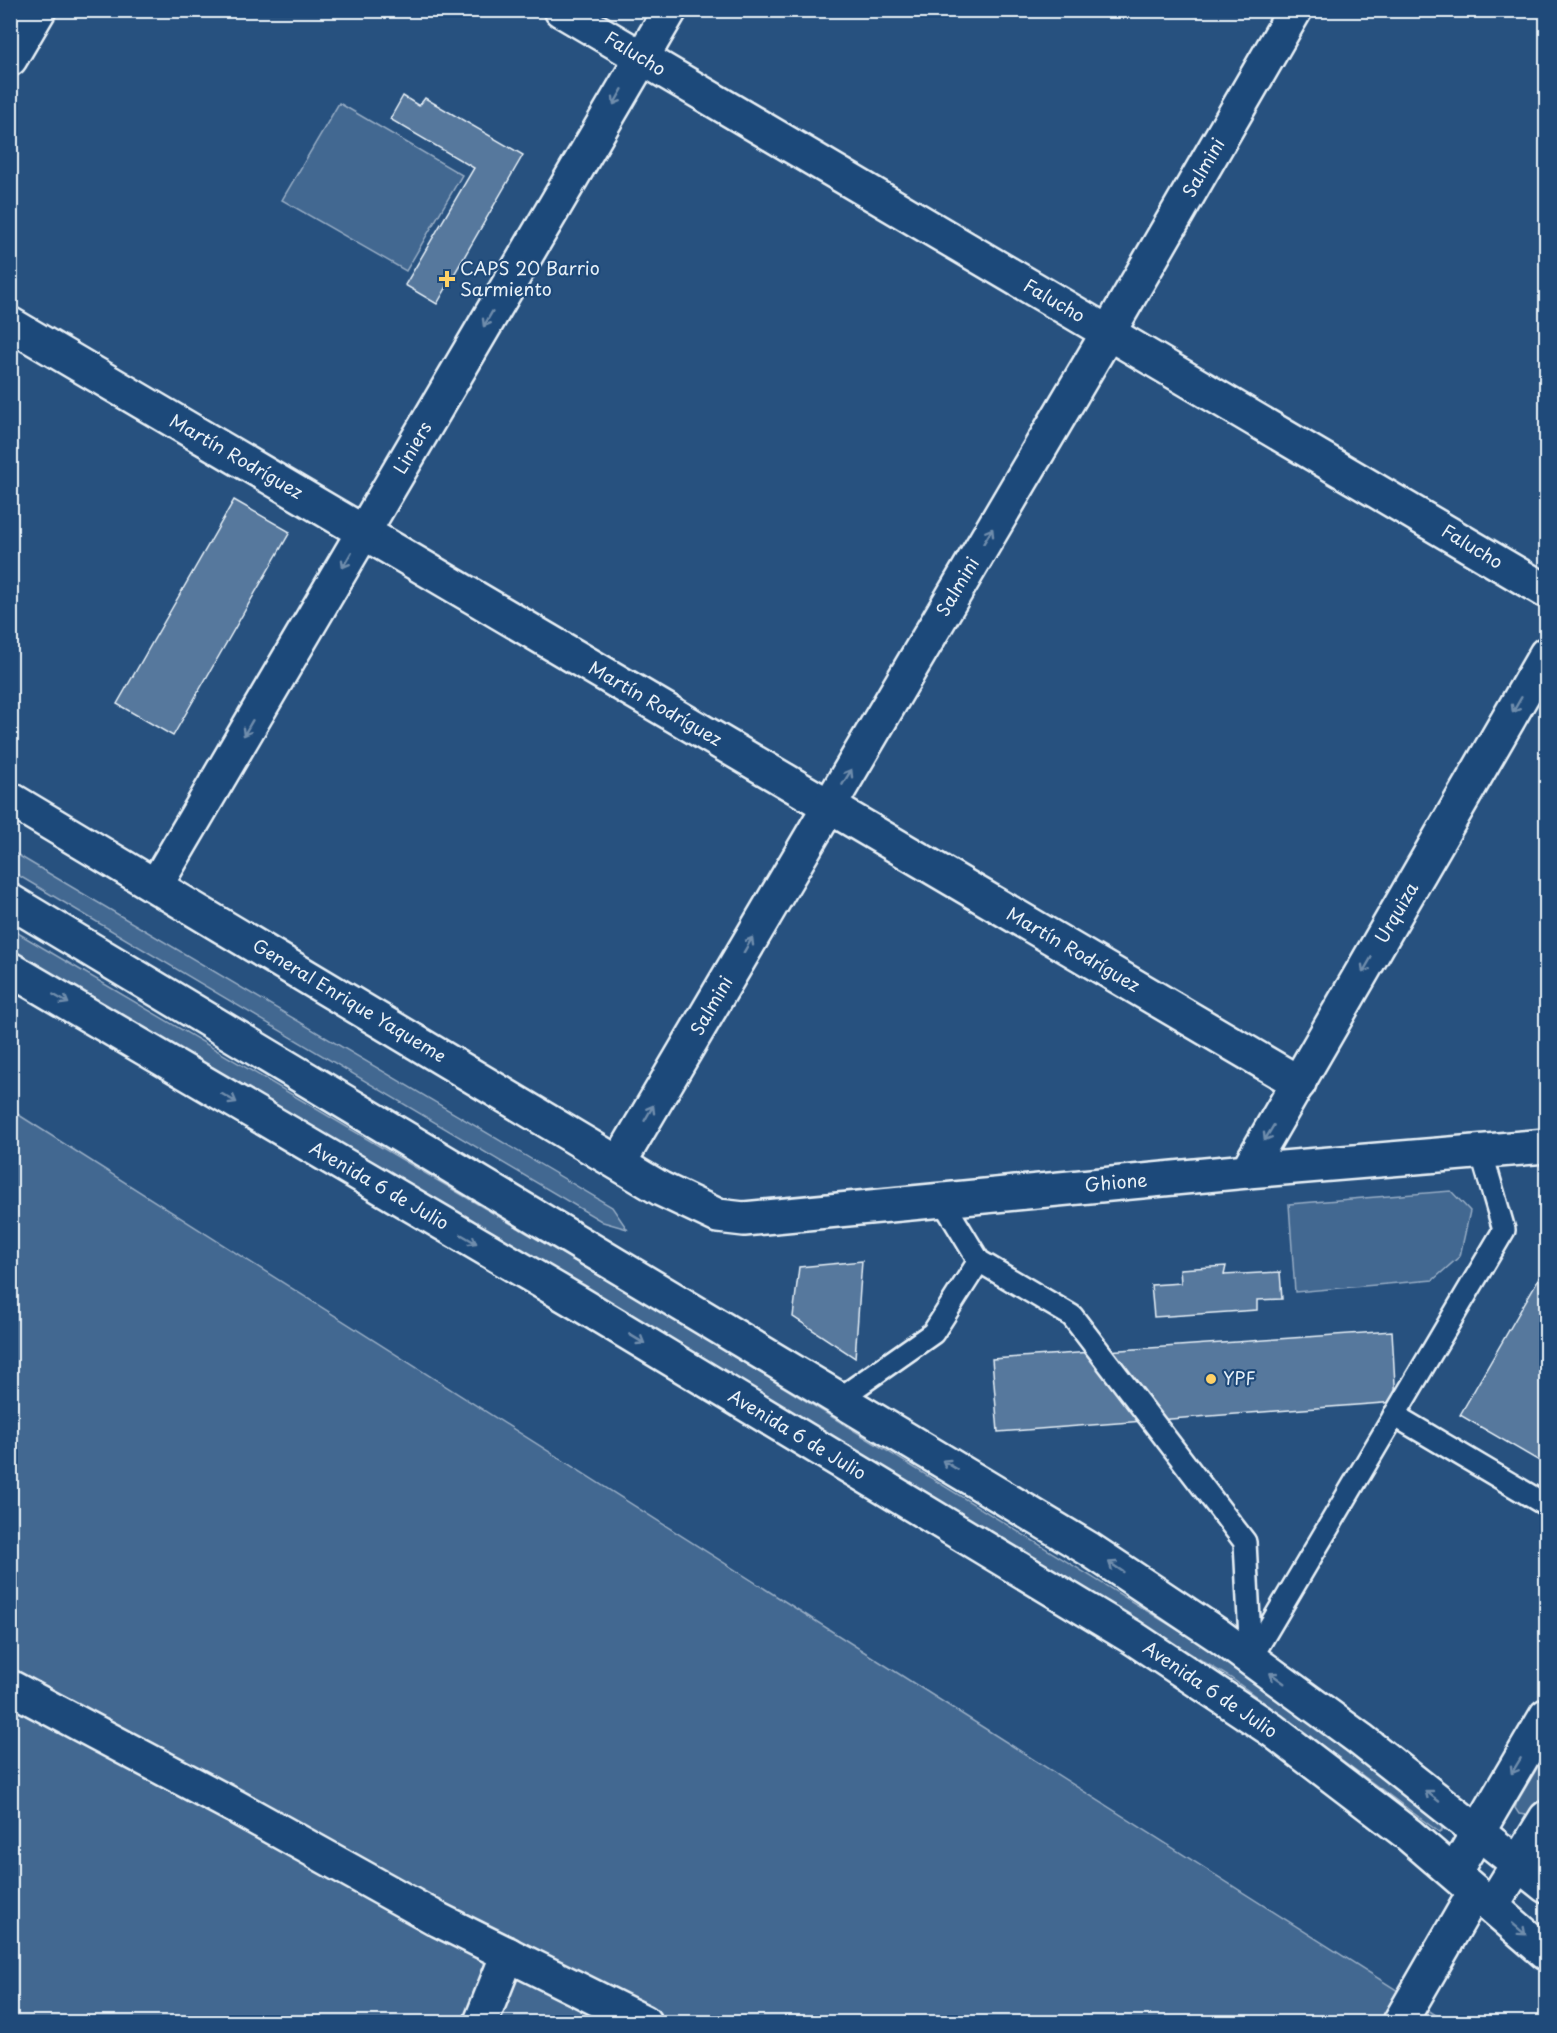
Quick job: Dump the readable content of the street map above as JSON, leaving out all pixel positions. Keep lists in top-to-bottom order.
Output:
{
  "streets": {
    "street": [
      "Falucho",
      "Salmini",
      "Liniers",
      "Martín Rodríguez",
      "Urquiza",
      "General Enrique Yaqueme",
      "Ghione",
      "Avenida 6 de Julio"
    ]
  },
  "crossings": [
    ["Falucho", "Salmini"],
    ["Falucho", "Liniers"],
    ["Salmini", "Martín Rodríguez"],
    ["Salmini", "General Enrique Yaqueme"],
    ["Liniers", "Martín Rodríguez"],
    ["Liniers", "General Enrique Yaqueme"],
    ["Martín Rodríguez", "Urquiza"],
    ["Urquiza", "Ghione"],
    ["General Enrique Yaqueme", "Ghione"]
  ],
  "one_way": ["Salmini", "Liniers", "Urquiza"],
  "places": {
    "health": ["CAPS 20 Barrio Sarmiento"],
    "other": ["YPF"]
  }
}
